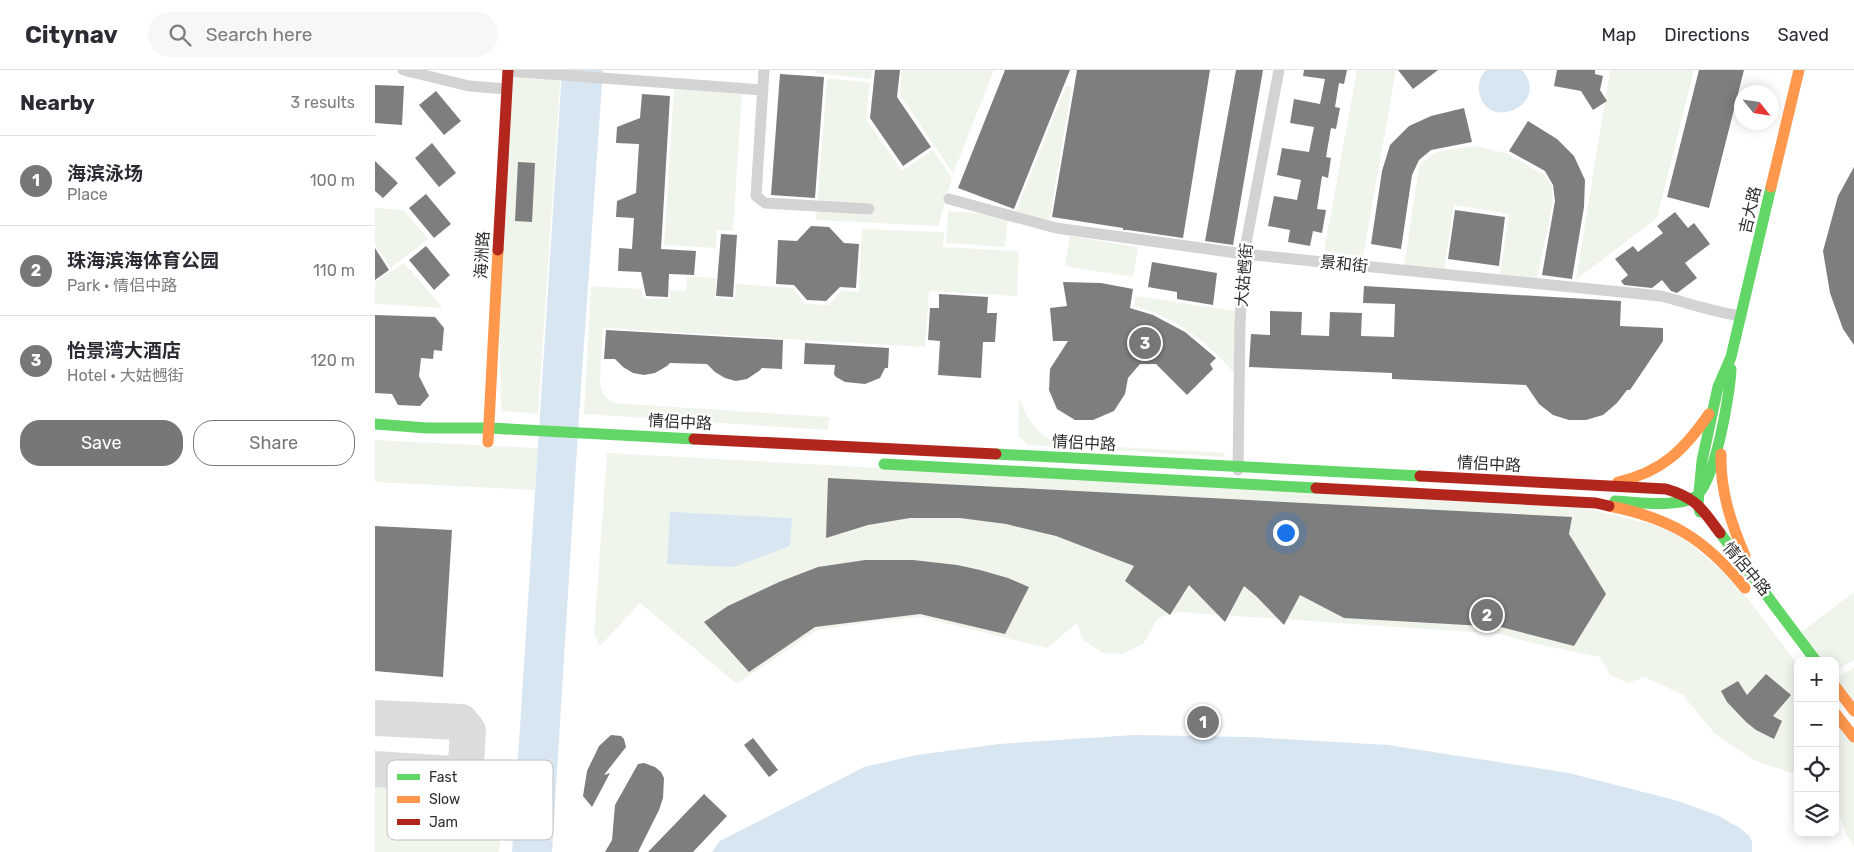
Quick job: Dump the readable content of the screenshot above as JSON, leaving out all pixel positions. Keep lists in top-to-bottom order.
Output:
{
  "streets": {
    "main road": [
      "吉大路",
      "海洲路",
      "情侣中路",
      "情侶中路"
    ],
    "street": ["景和街", "大姑乸街"]
  },
  "crossings": [
    ["吉大路", "景和街"],
    ["吉大路", "情侣中路"],
    ["海洲路", "情侣中路"],
    ["景和街", "大姑乸街"],
    ["大姑乸街", "情侣中路"],
    ["情侣中路", "情侶中路"]
  ],
  "legend": ["Fast", "Slow", "Jam"],
  "north": "bottom right",
  "page": {
    "header": "Citynav",
    "search": "Search here",
    "nav": ["Map", "Directions", "Saved"],
    "heading": ["Nearby", "3 results"],
    "list": [
      {
        "mark": "1",
        "name": "海滨泳场",
        "note": "Place",
        "value": "100 m"
      },
      {
        "mark": "2",
        "name": "珠海滨海体育公园",
        "note": "Park · 情侣中路",
        "value": "110 m"
      },
      {
        "mark": "3",
        "name": "怡景湾大酒店",
        "note": "Hotel · 大姑乸街",
        "value": "120 m"
      }
    ],
    "pins": ["3", "2", "1"],
    "buttons": ["Save", "Share"],
    "map_buttons": ["+", "−"]
  }
}
